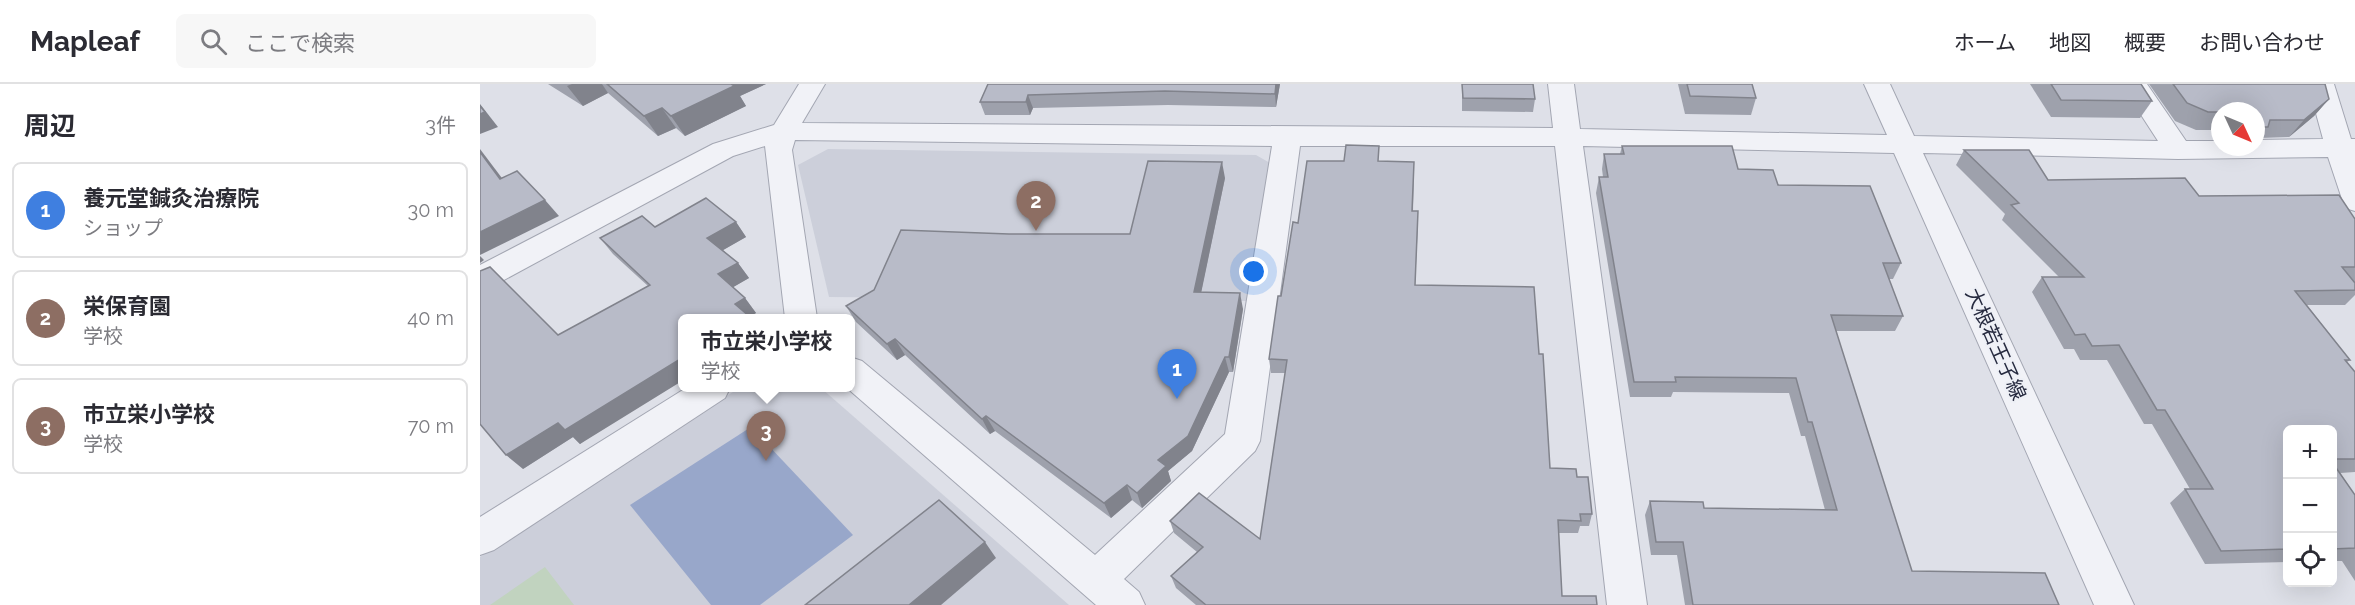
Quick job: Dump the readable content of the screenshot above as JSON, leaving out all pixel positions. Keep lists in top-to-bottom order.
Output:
{
  "streets": {
    "street": ["大根若王子線"]
  },
  "north": "bottom right",
  "page": {
    "header": "Mapleaf",
    "search": "ここで検索",
    "nav": [
      "ホーム",
      "地図",
      "概要",
      "お問い合わせ"
    ],
    "heading": ["周辺", "3件"],
    "list": [
      {
        "mark": "1",
        "name": "養元堂鍼灸治療院",
        "note": "ショップ",
        "value": "30 m"
      },
      {
        "mark": "2",
        "name": "栄保育園",
        "note": "学校",
        "value": "40 m"
      },
      {
        "mark": "3",
        "name": "市立栄小学校",
        "note": "学校",
        "value": "70 m"
      }
    ],
    "pins": ["2", "1", "3"],
    "popup": ["市立栄小学校", "学校"],
    "map_buttons": ["+", "−"]
  }
}
